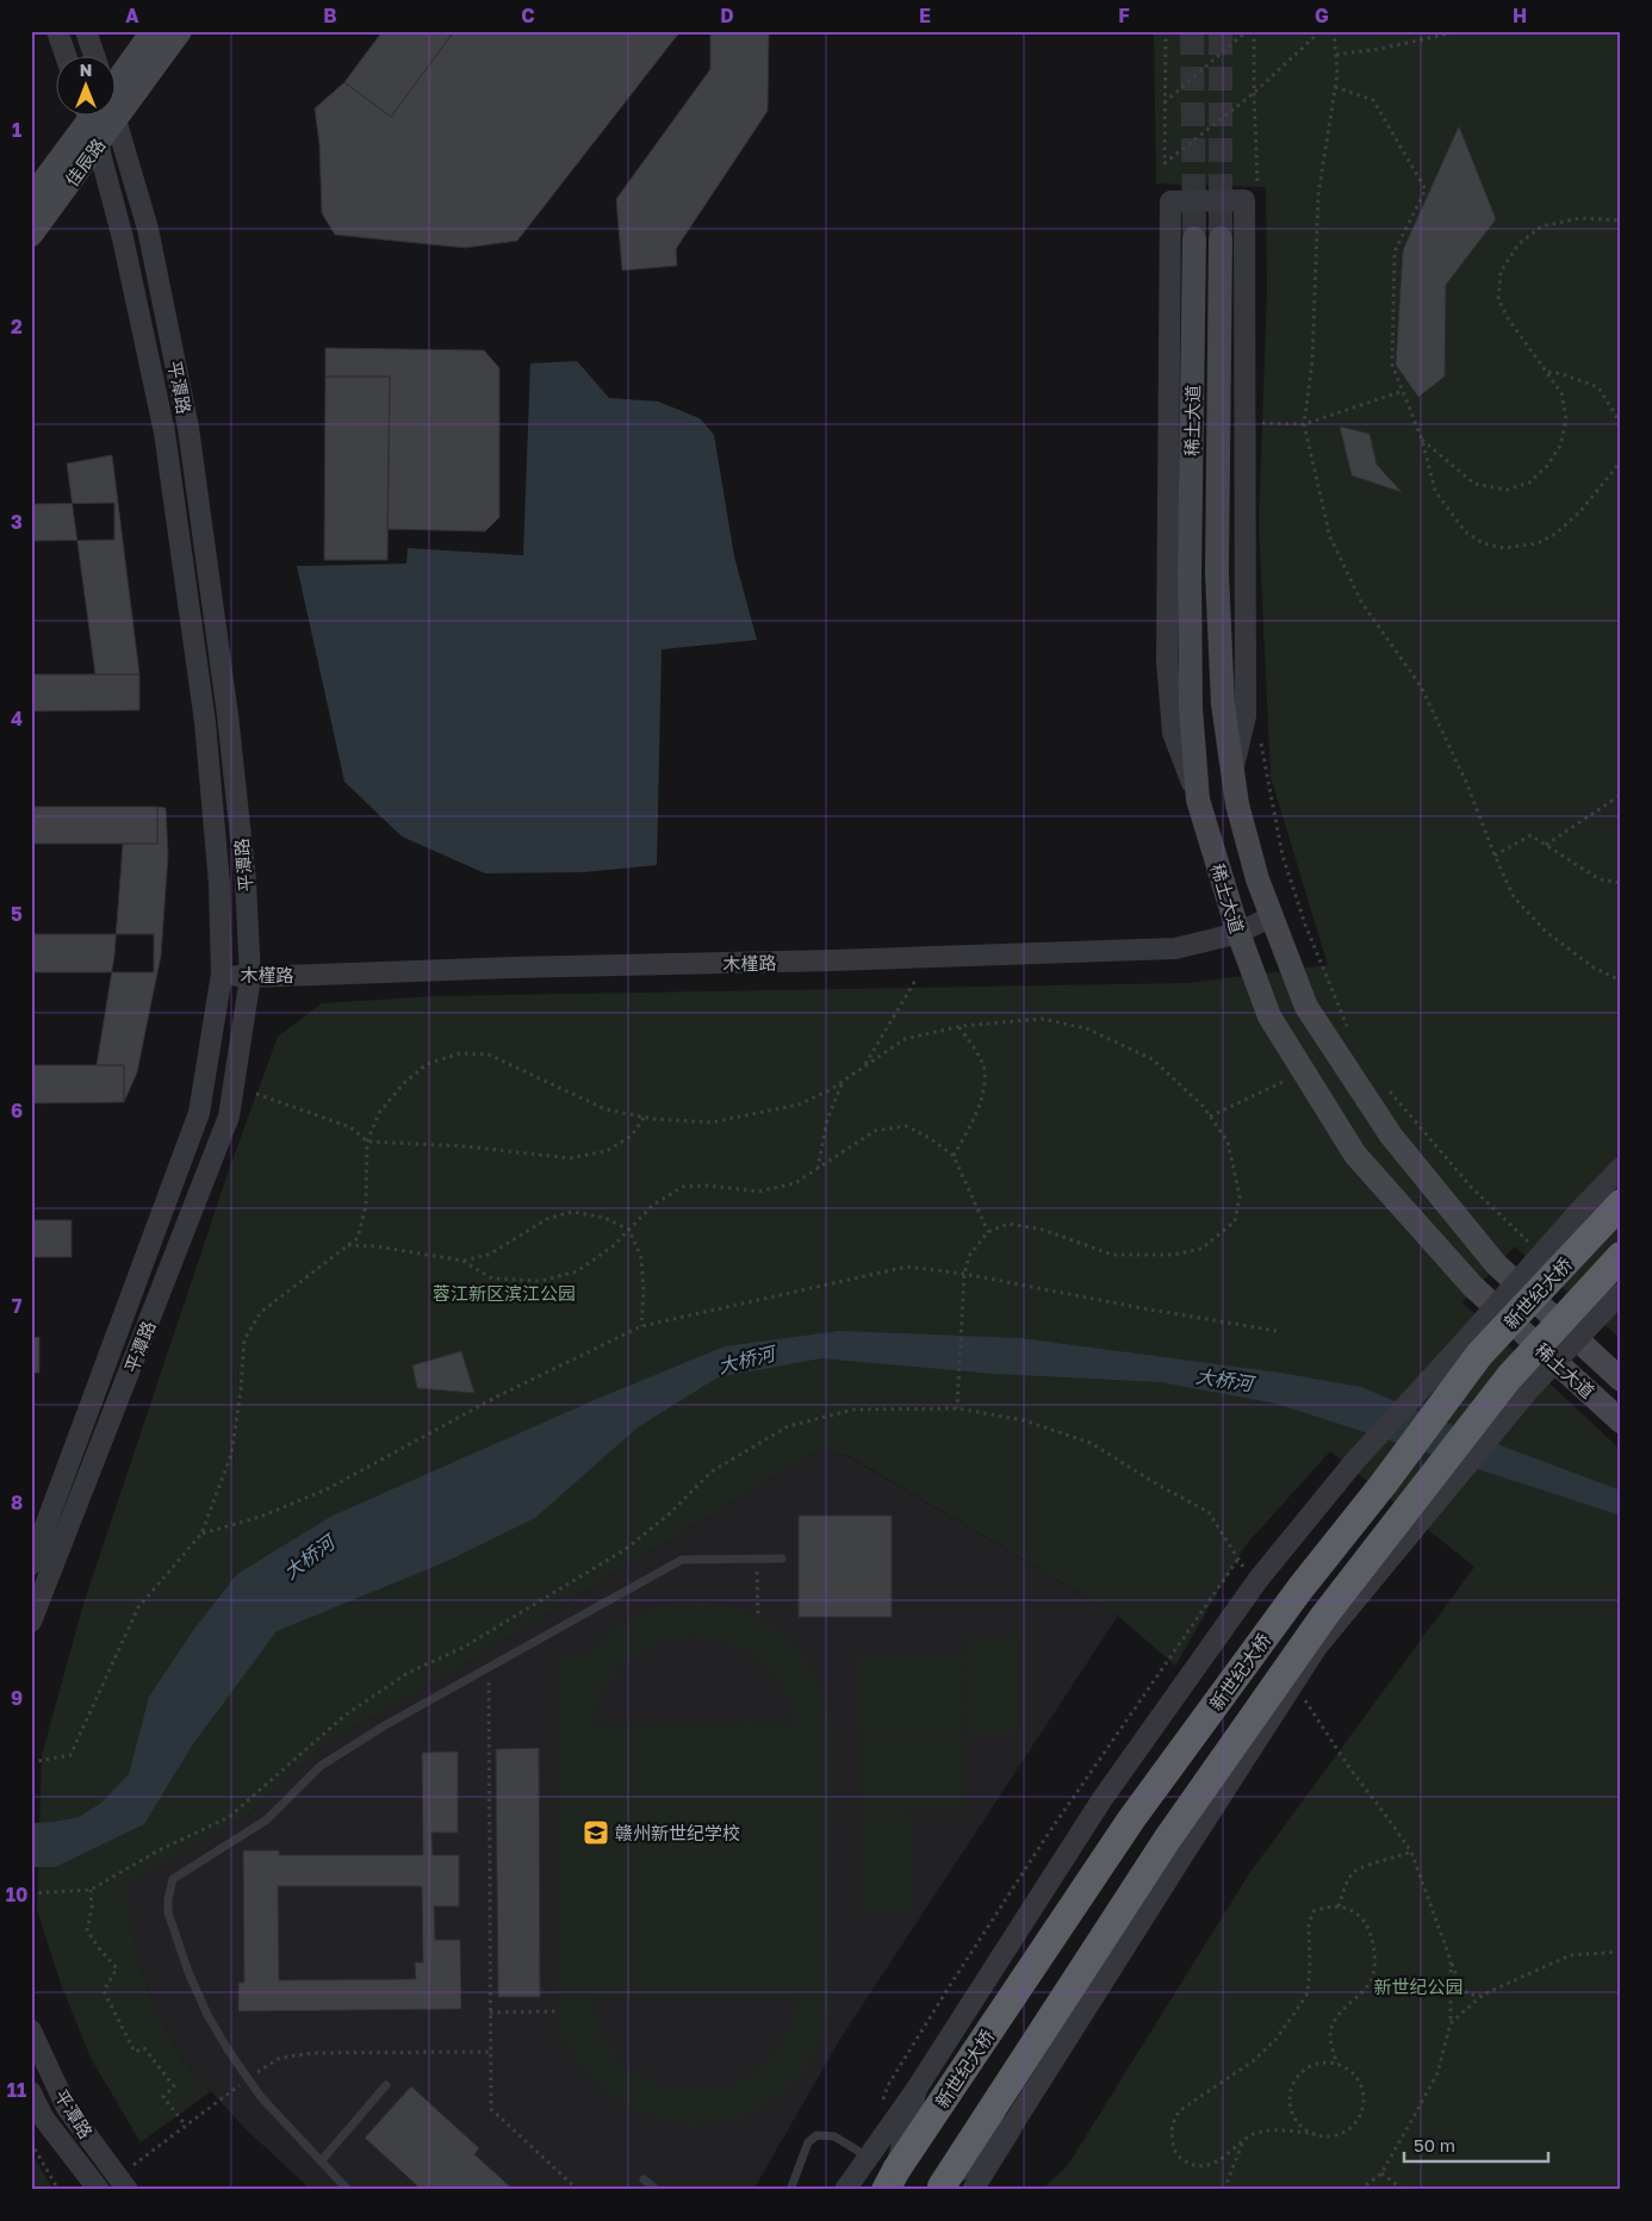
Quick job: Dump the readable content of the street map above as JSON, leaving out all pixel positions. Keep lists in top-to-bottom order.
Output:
{
  "streets": {
    "highway": ["新世纪大桥"],
    "main road": ["佳辰路", "稀土大道"],
    "street": ["平潭路", "木槿路"]
  },
  "crossings": [
    ["佳辰路", "平潭路"],
    ["平潭路", "木槿路"],
    ["稀土大道", "木槿路"]
  ],
  "water": ["大桥河"],
  "parks": ["蓉江新区滨江公园", "新世纪公园"],
  "places": {
    "school or university": ["赣州新世纪学校"]
  },
  "scale_bar": "50 m",
  "north": "top",
  "grid": {
    "columns": [
      "A",
      "B",
      "C",
      "D",
      "E",
      "F",
      "G",
      "H"
    ],
    "rows": [
      "1",
      "2",
      "3",
      "4",
      "5",
      "6",
      "7",
      "8",
      "9",
      "10",
      "11"
    ]
  }
}
